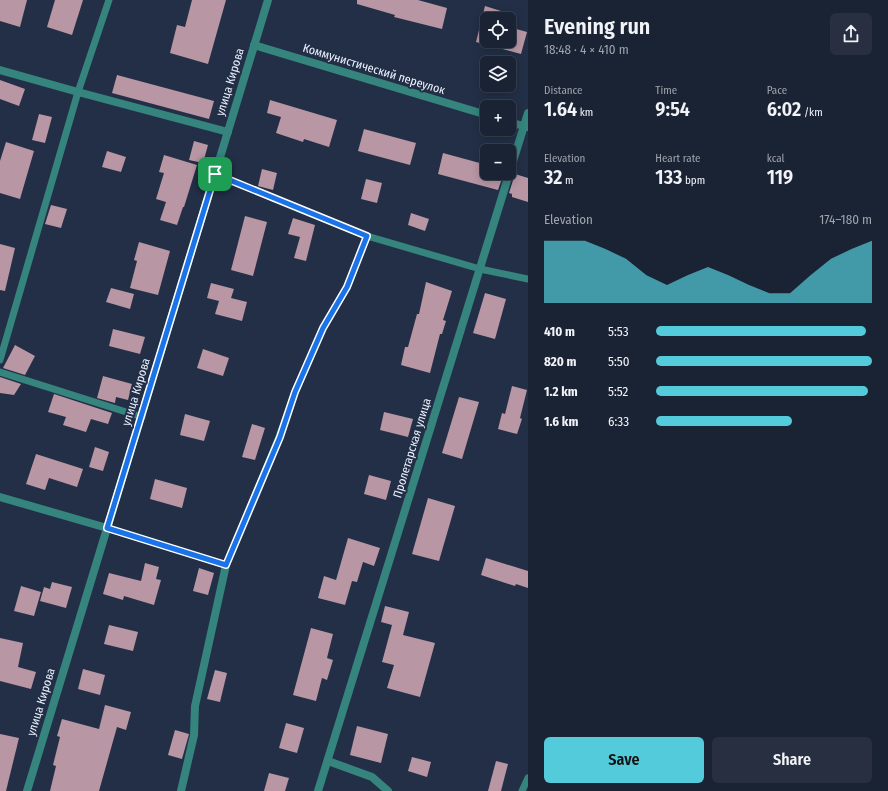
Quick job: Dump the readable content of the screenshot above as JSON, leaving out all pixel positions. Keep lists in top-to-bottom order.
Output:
{
  "streets": {
    "street": ["Коммунистический переулок", "улица Кирова", "Пролетарская улица"]
  },
  "crossings": [
    ["Коммунистический переулок", "улица Кирова"]
  ],
  "page": {
    "heading": ["Evening run", "18:48 · 4 × 410 m"],
    "map_buttons": ["+", "−"],
    "stats": [
      ["Distance", "1.64 km"],
      ["Time", "9:54"],
      ["Pace", "6:02 /km"],
      ["Elevation", "32 m"],
      ["Heart rate", "133 bpm"],
      ["kcal", "119"]
    ],
    "chart": ["Elevation", "174–180 m"],
    "list": [
      {
        "name": "410 m",
        "note": "5:53"
      },
      {
        "name": "820 m",
        "note": "5:50"
      },
      {
        "name": "1.2 km",
        "note": "5:52"
      },
      {
        "name": "1.6 km",
        "note": "6:33"
      }
    ],
    "buttons": ["Save", "Share"]
  }
}
